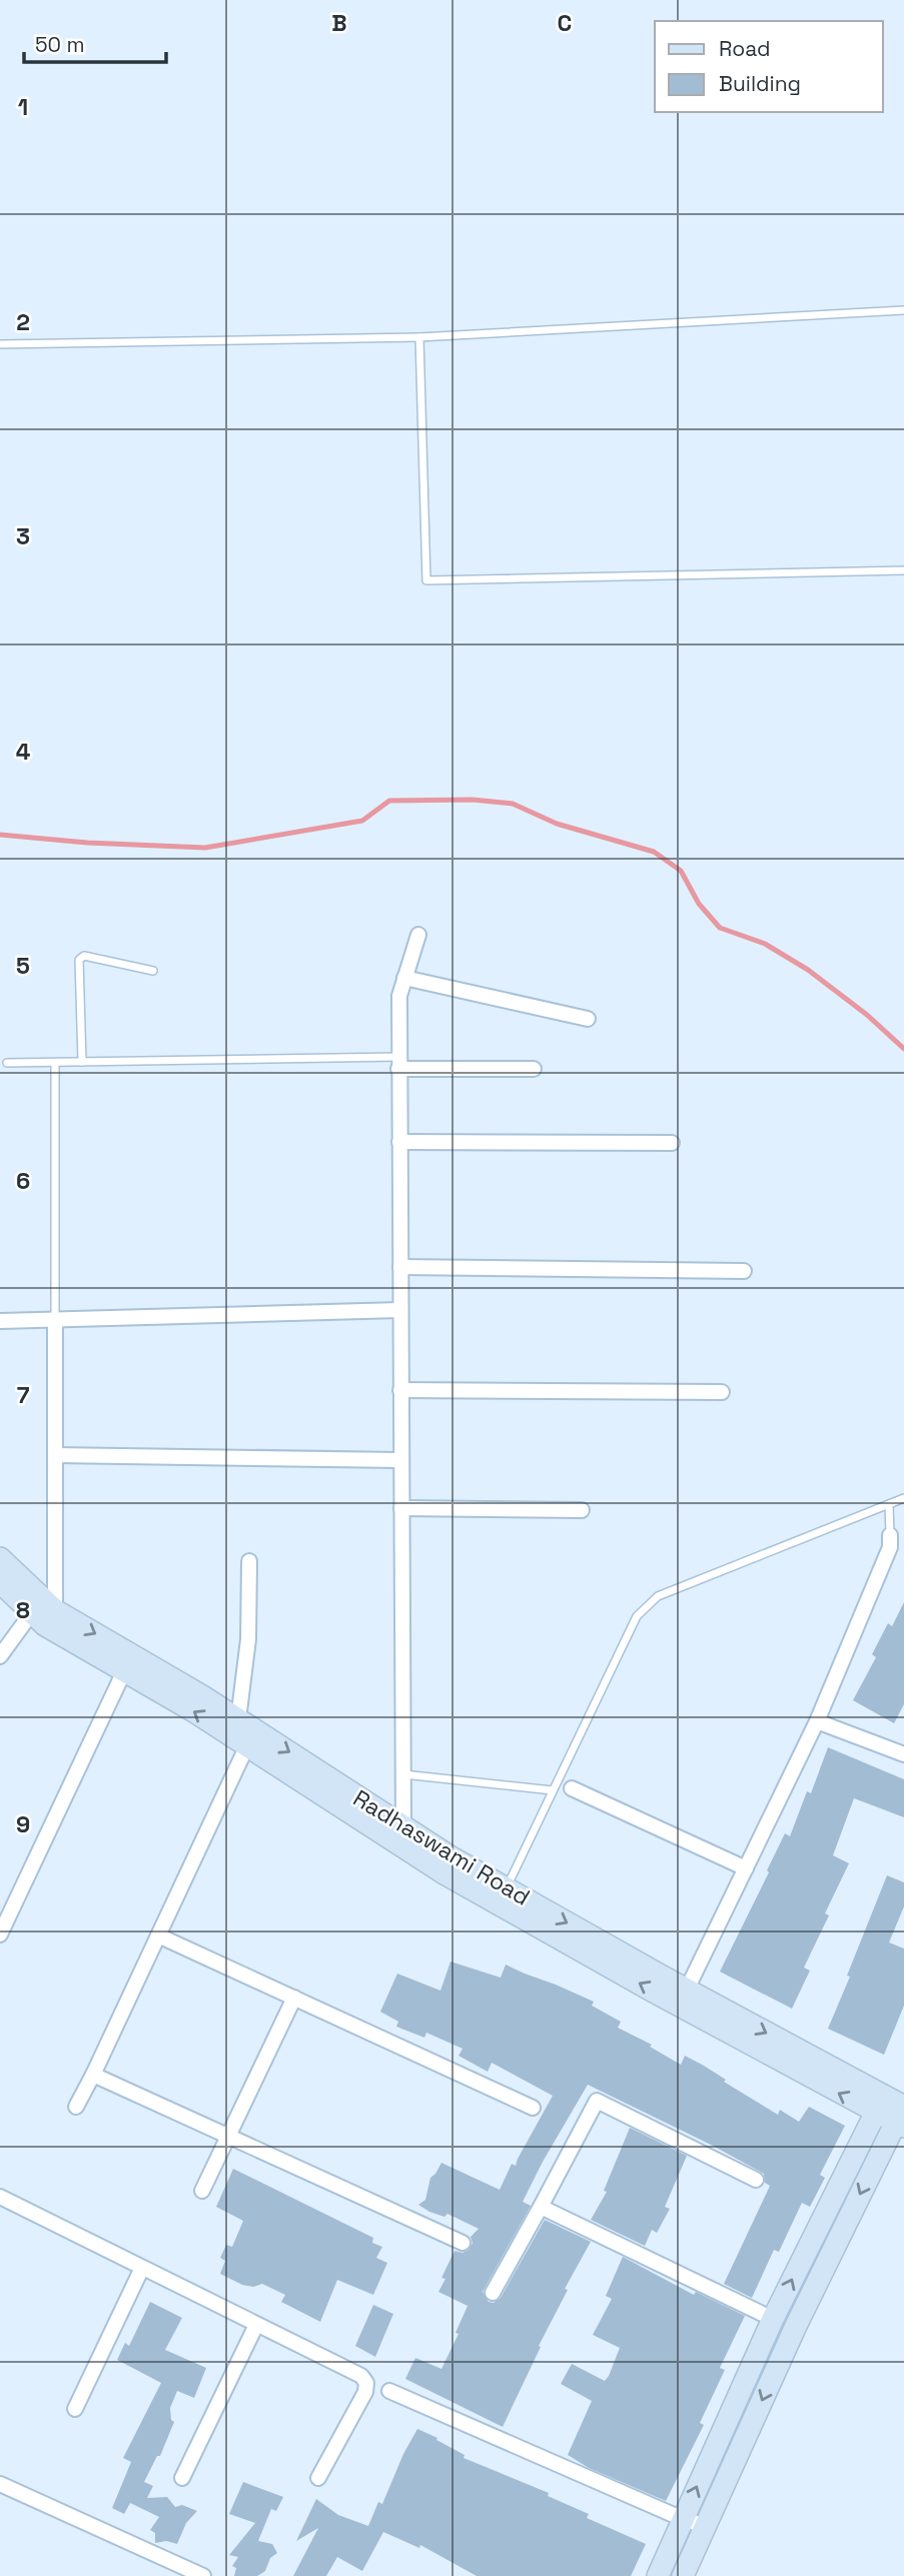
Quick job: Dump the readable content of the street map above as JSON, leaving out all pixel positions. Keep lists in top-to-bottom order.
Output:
{
  "streets": {
    "street": ["Radhaswami Road"]
  },
  "legend": ["Road", "Building"],
  "scale_bar": "50 m",
  "grid": {
    "columns": ["B", "C"],
    "rows": [
      "1",
      "2",
      "3",
      "4",
      "5",
      "6",
      "7",
      "8",
      "9"
    ]
  }
}
